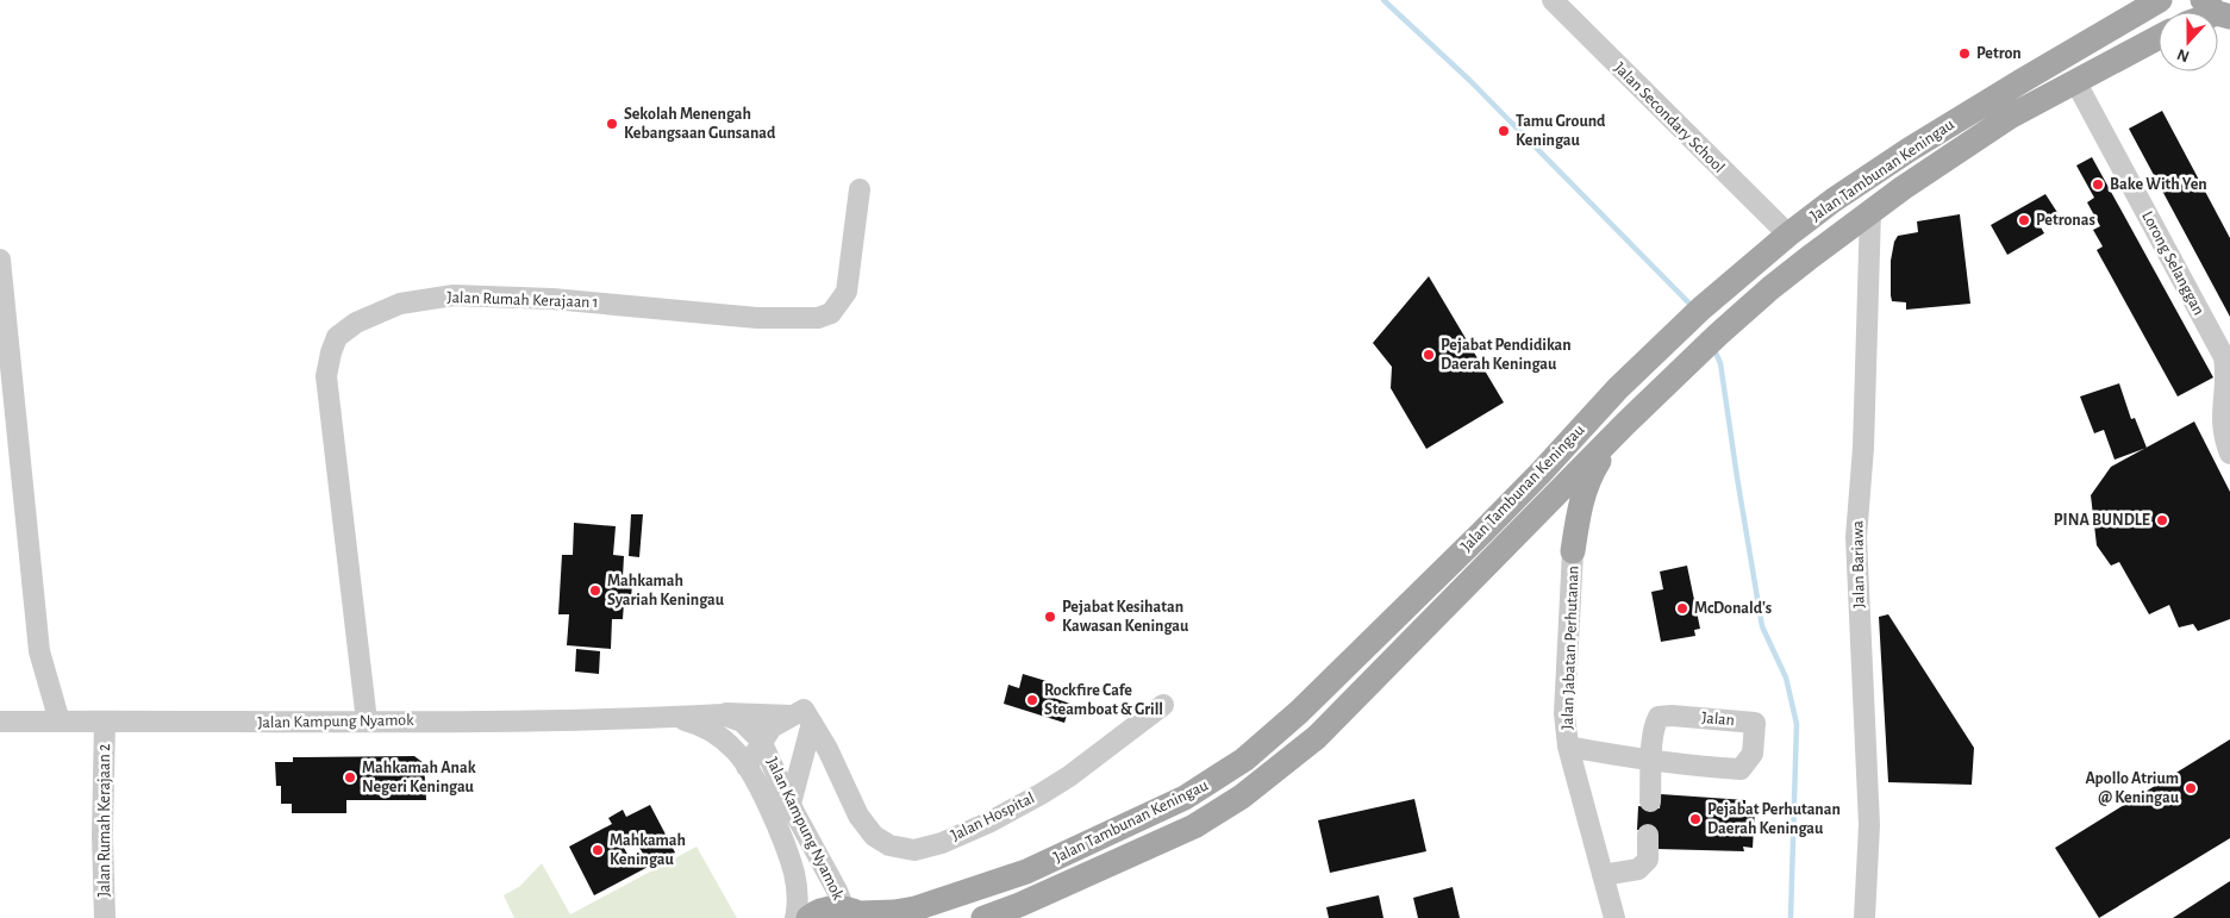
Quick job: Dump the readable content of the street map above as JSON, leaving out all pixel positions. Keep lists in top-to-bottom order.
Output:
{
  "streets": {
    "main road": ["Jalan Tambunan Keningau"],
    "street": [
      "Jalan Secondary School",
      "Lorong Selanggan",
      "Jalan Rumah Kerajaan 1",
      "Jalan Bariawa",
      "Jalan Jabatan Perhutanan",
      "Jalan",
      "Jalan Kampung Nyamok",
      "Jalan Hospital",
      "Jalan Rumah Kerajaan 2"
    ]
  },
  "crossings": [
    ["Jalan Secondary School", "Jalan Tambunan Keningau"],
    ["Jalan Tambunan Keningau", "Lorong Selanggan"],
    ["Jalan Tambunan Keningau", "Jalan Bariawa"],
    ["Jalan Tambunan Keningau", "Jalan Kampung Nyamok"],
    ["Jalan Rumah Kerajaan 1", "Jalan Kampung Nyamok"],
    ["Jalan Jabatan Perhutanan", "Jalan"],
    ["Jalan Kampung Nyamok", "Jalan Rumah Kerajaan 2"]
  ],
  "places": [
    "Petron",
    "Sekolah Menengah Kebangsaan Gunsanad",
    "Tamu Ground Keningau",
    "Bake With Yen",
    "Petronas",
    "Pejabat Pendidikan Daerah Keningau",
    "PINA BUNDLE",
    "Mahkamah Syariah Keningau",
    "McDonald's",
    "Pejabat Kesihatan Kawasan Keningau",
    "Rockfire Cafe Steamboat & Grill",
    "Mahkamah Anak Negeri Keningau",
    "Apollo Atrium @ Keningau",
    "Pejabat Perhutanan Daerah Keningau",
    "Mahkamah Keningau"
  ],
  "north": "bottom"
}
